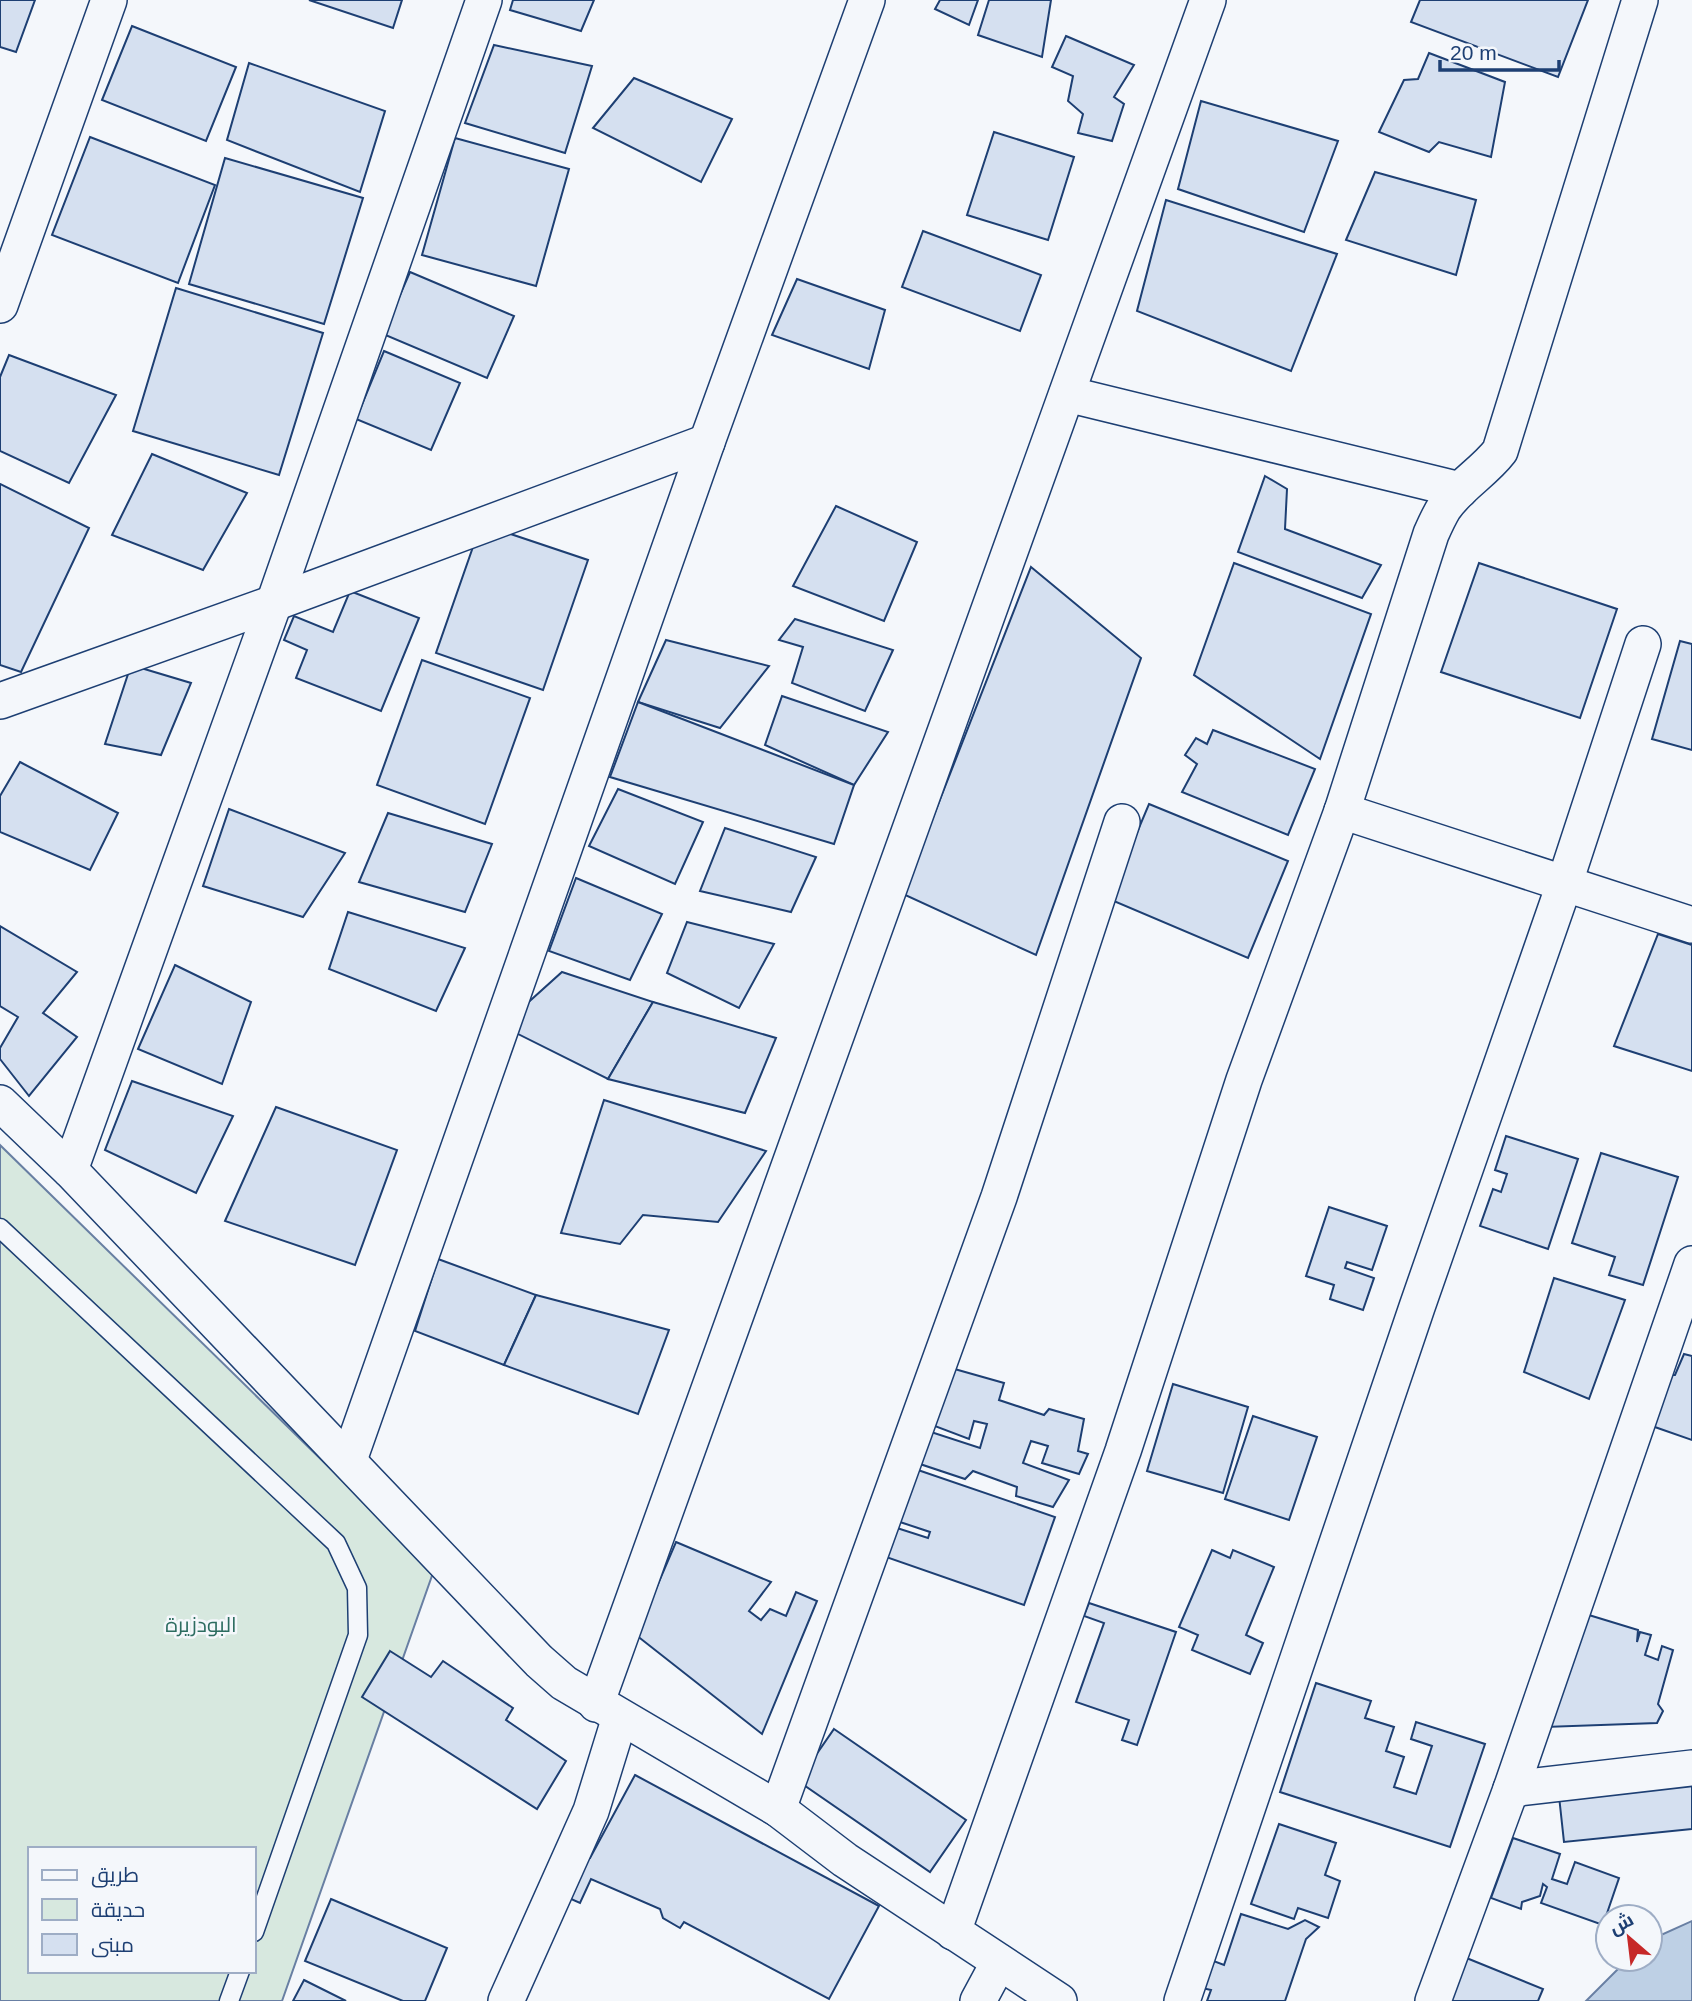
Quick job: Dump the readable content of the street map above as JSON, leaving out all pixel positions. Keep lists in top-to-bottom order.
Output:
{
  "parks": ["البودزيرة"],
  "legend": ["طريق", "حديقة", "مبنى"],
  "scale_bar": "20 m",
  "north": "top left"
}
